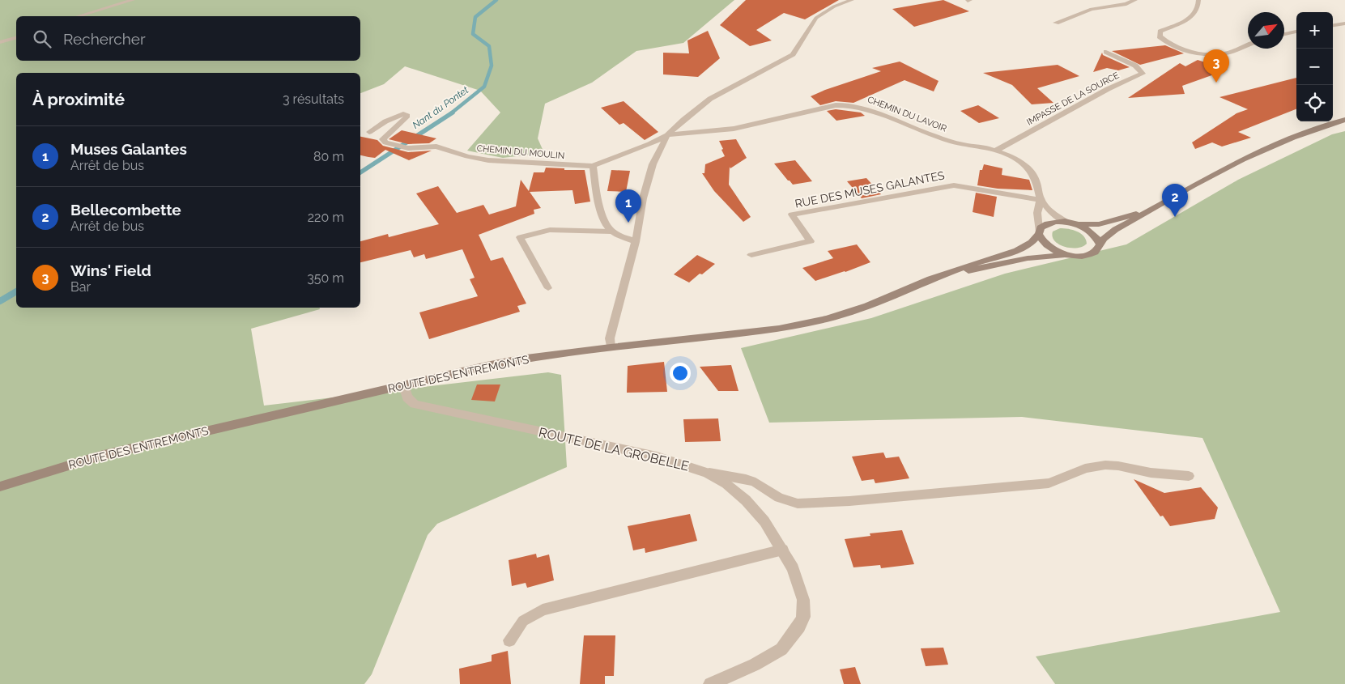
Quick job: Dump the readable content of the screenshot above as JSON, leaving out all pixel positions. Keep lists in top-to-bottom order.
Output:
{
  "streets": {
    "main road": ["ROUTE DES ENTREMONTS"],
    "street": [
      "IMPASSE DE LA SOURCE",
      "CHEMIN DU LAVOIR",
      "CHEMIN DU MOULIN",
      "RUE DES MUSES GALANTES",
      "ROUTE DE LA GROBELLE"
    ]
  },
  "crossings": [
    ["IMPASSE DE LA SOURCE", "CHEMIN DU LAVOIR"],
    ["CHEMIN DU LAVOIR", "RUE DES MUSES GALANTES"],
    ["CHEMIN DU LAVOIR", "ROUTE DES ENTREMONTS"],
    ["ROUTE DES ENTREMONTS", "ROUTE DE LA GROBELLE"]
  ],
  "water": ["Nant du Pontet"],
  "north": "top right",
  "page": {
    "map_buttons": ["+", "−"],
    "search": "Rechercher",
    "pins": ["3", "2", "1"],
    "heading": ["À proximité", "3 résultats"],
    "list": [
      {
        "mark": "1",
        "name": "Muses Galantes",
        "note": "Arrêt de bus",
        "value": "80 m"
      },
      {
        "mark": "2",
        "name": "Bellecombette",
        "note": "Arrêt de bus",
        "value": "220 m"
      },
      {
        "mark": "3",
        "name": "Wins' Field",
        "note": "Bar",
        "value": "350 m"
      }
    ]
  }
}
